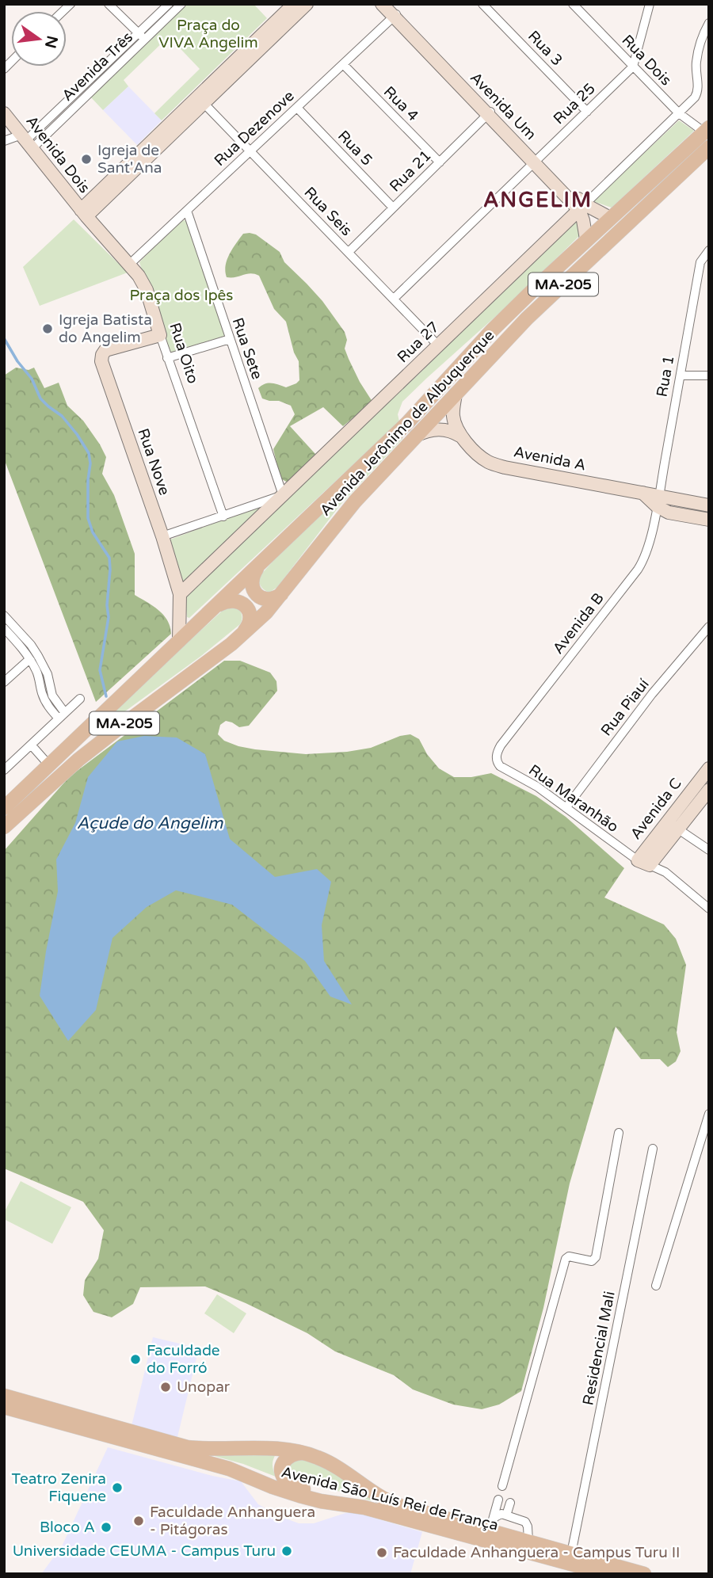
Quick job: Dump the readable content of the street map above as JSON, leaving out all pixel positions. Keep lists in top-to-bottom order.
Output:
{
  "streets": {
    "main road": ["MA-205", "Avenida Jerônimo de Albuquerque", "Avenida São Luís Rei de França"],
    "street": [
      "Rua 3",
      "Rua Dois",
      "Avenida Três",
      "Rua 4",
      "Rua 25",
      "Avenida Um",
      "Rua Dezenove",
      "Rua 5",
      "Avenida Dois",
      "Rua 21",
      "Rua Seis",
      "Rua 27",
      "Rua Sete",
      "Rua Oito",
      "Rua 1",
      "Avenida A",
      "Rua Nove",
      "Avenida B",
      "Rua Piauí",
      "Rua Maranhão",
      "Avenida C",
      "Residencial Mali"
    ]
  },
  "crossings": [
    ["Rua 3", "Rua 25"],
    ["Rua Dois", "Rua 25"],
    ["Rua Dois", "Rua 27"],
    ["Rua Dois", "Avenida Jerônimo de Albuquerque"],
    ["Avenida Três", "Avenida Dois"],
    ["Rua 4", "Rua Dezenove"],
    ["Rua 4", "Rua 21"],
    ["Rua 25", "Avenida Um"],
    ["Rua 25", "Rua Seis"],
    ["Avenida Um", "Rua Dezenove"],
    ["Avenida Um", "Rua 21"],
    ["Avenida Um", "Rua 27"],
    ["Avenida Um", "Avenida Jerônimo de Albuquerque"],
    ["Rua Dezenove", "Rua 5"],
    ["Rua Dezenove", "Rua Seis"],
    ["Rua Dezenove", "Rua Sete"],
    ["Rua Dezenove", "Rua Oito"],
    ["Rua 5", "Rua 21"],
    ["Avenida Dois", "Rua Oito"],
    ["Rua 21", "Rua Seis"],
    ["Rua Seis", "Rua 27"],
    ["Rua 27", "Rua Sete"],
    ["Rua 27", "Rua Nove"],
    ["Rua Oito", "Rua Nove"],
    ["Rua 1", "Avenida A"],
    ["Rua 1", "Avenida B"],
    ["Avenida Jerônimo de Albuquerque", "Avenida A"],
    ["Avenida Jerônimo de Albuquerque", "Rua Nove"],
    ["Avenida A", "Avenida B"],
    ["Avenida B", "Rua Maranhão"],
    ["Rua Piauí", "Rua Maranhão"],
    ["Rua Maranhão", "Avenida C"],
    ["Residencial Mali", "Avenida São Luís Rei de França"]
  ],
  "districts": ["ANGELIM"],
  "water": ["Açude do Angelim"],
  "parks": ["Praça do VIVA Angelim", "Praça dos Ipês"],
  "places": [
    "Igreja de Sant'Ana",
    "Igreja Batista do Angelim",
    "Faculdade do Forró",
    "Unopar",
    "Teatro Zenira Fiquene",
    "Faculdade Anhanguera - Pitágoras",
    "Bloco A",
    "Universidade CEUMA - Campus Turu",
    "Faculdade Anhanguera - Campus Turu II"
  ],
  "north": "right"
}
